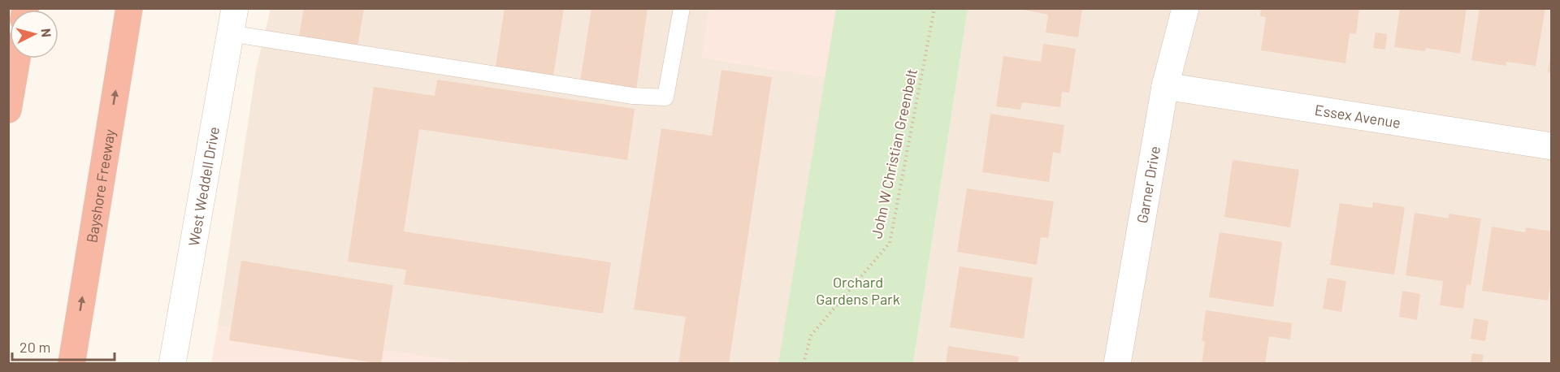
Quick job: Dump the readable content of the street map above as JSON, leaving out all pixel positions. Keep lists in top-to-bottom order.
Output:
{
  "streets": {
    "highway": ["Bayshore Freeway"],
    "street": ["Essex Avenue", "Garner Drive", "West Weddell Drive"],
    "path": ["John W Christian Greenbelt"]
  },
  "crossings": [
    ["Essex Avenue", "Garner Drive"]
  ],
  "one_way": ["Bayshore Freeway"],
  "parks": ["Orchard Gardens Park"],
  "scale_bar": "20 m",
  "north": "right"
}
